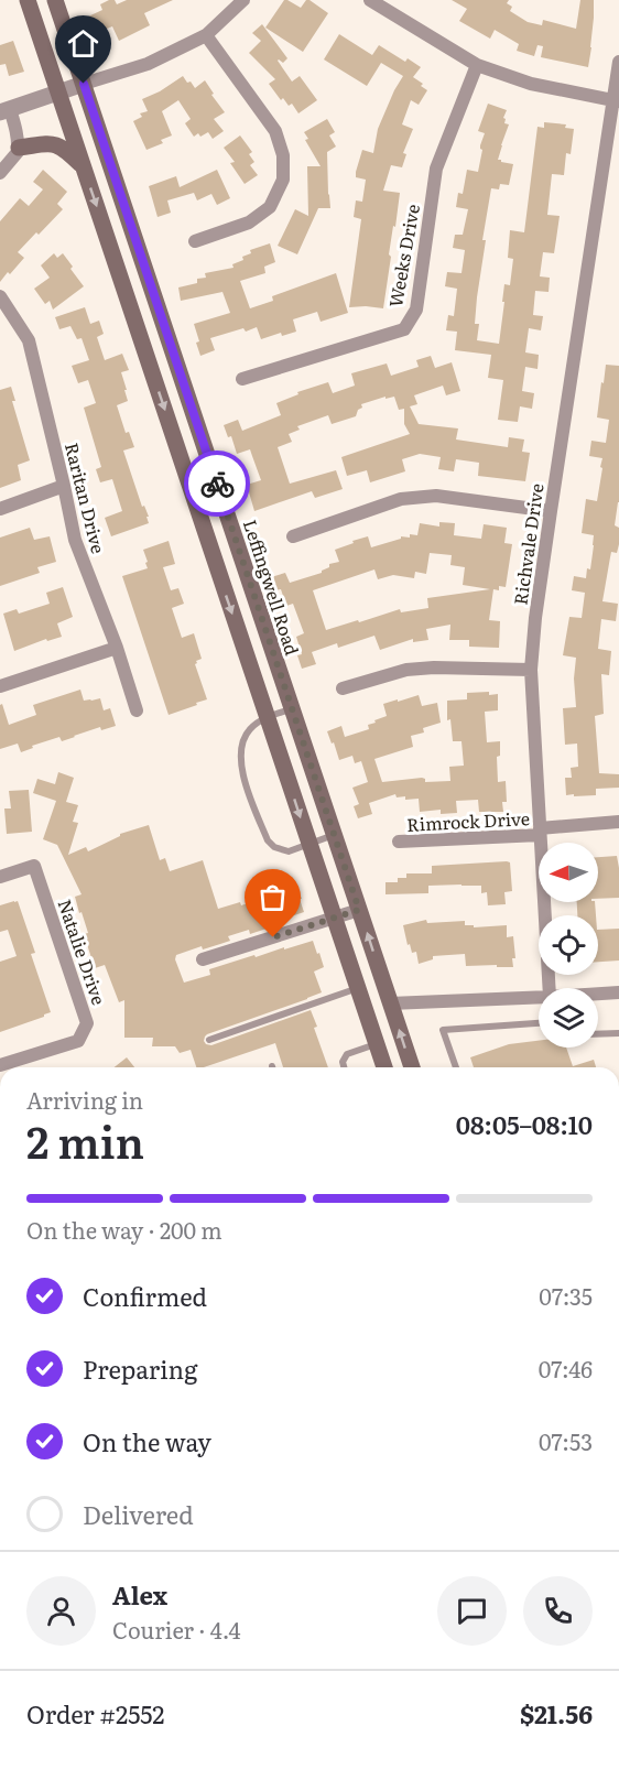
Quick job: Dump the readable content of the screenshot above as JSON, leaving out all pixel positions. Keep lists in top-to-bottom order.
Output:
{
  "streets": {
    "main road": ["Leffingwell Road"],
    "street": [
      "Weeks Drive",
      "Raritan Drive",
      "Richvale Drive",
      "Rimrock Drive",
      "Natalie Drive"
    ]
  },
  "crossings": [
    ["Richvale Drive", "Rimrock Drive"]
  ],
  "north": "left",
  "page": {
    "heading": ["2 min", "Arriving in", "08:05–08:10"],
    "panel": [
      "Alex",
      "Courier · 4.4",
      "Order #2552",
      "$21.56"
    ],
    "bar": "On the way · 200 m",
    "list": [
      ["Confirmed", "07:35"],
      ["Preparing", "07:46"],
      ["On the way", "07:53"],
      "Delivered"
    ]
  }
}
